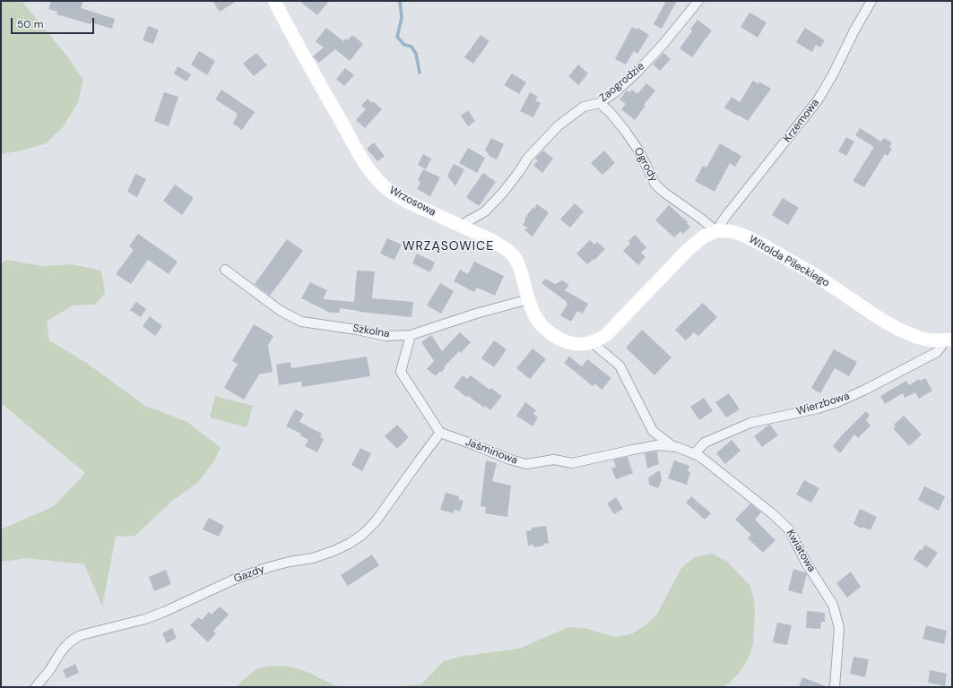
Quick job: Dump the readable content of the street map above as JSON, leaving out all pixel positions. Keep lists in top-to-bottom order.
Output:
{
  "streets": {
    "street": [
      "Zaogrodzie",
      "Krzemowa",
      "Ogrody",
      "Wrzosowa",
      "Witolda Pileckiego",
      "Szkolna",
      "Wierzbowa",
      "Jaśminowa",
      "Kwiatowa",
      "Gazdy"
    ]
  },
  "crossings": [
    ["Zaogrodzie", "Ogrody"],
    ["Zaogrodzie", "Wrzosowa"],
    ["Krzemowa", "Ogrody"],
    ["Krzemowa", "Witolda Pileckiego"],
    ["Ogrody", "Witolda Pileckiego"],
    ["Wrzosowa", "Witolda Pileckiego"],
    ["Wrzosowa", "Szkolna"],
    ["Witolda Pileckiego", "Wierzbowa"],
    ["Wierzbowa", "Jaśminowa"],
    ["Wierzbowa", "Kwiatowa"],
    ["Jaśminowa", "Kwiatowa"],
    ["Jaśminowa", "Gazdy"]
  ],
  "districts": ["WRZĄSOWICE"],
  "scale_bar": "50 m"
}
